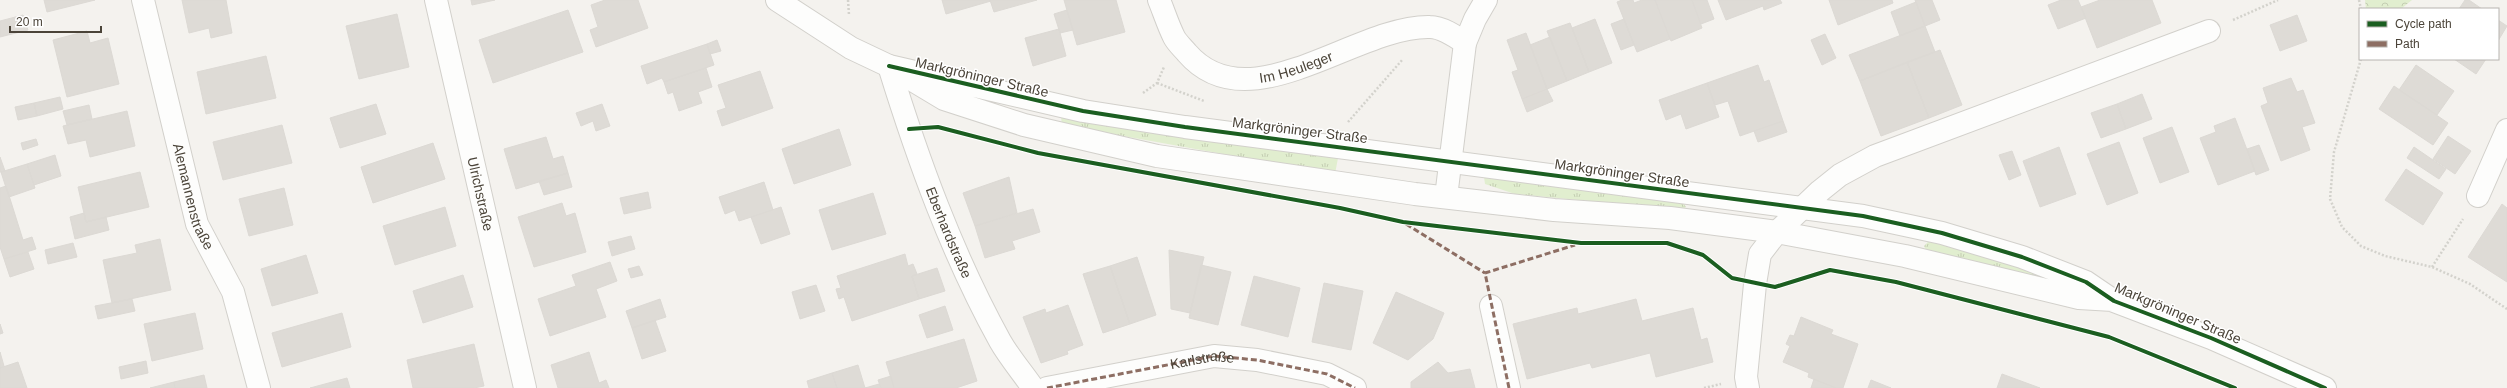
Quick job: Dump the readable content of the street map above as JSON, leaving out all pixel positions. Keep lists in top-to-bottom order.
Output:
{
  "streets": {
    "street": [
      "Im Heuleger",
      "Markgröninger Straße",
      "Ulrichstraße",
      "Alemannenstraße",
      "Eberhardstraße",
      "Karlstraße"
    ]
  },
  "crossings": [
    ["Markgröninger Straße", "Eberhardstraße"]
  ],
  "legend": ["Cycle path", "Path"],
  "scale_bar": "20 m"
}
